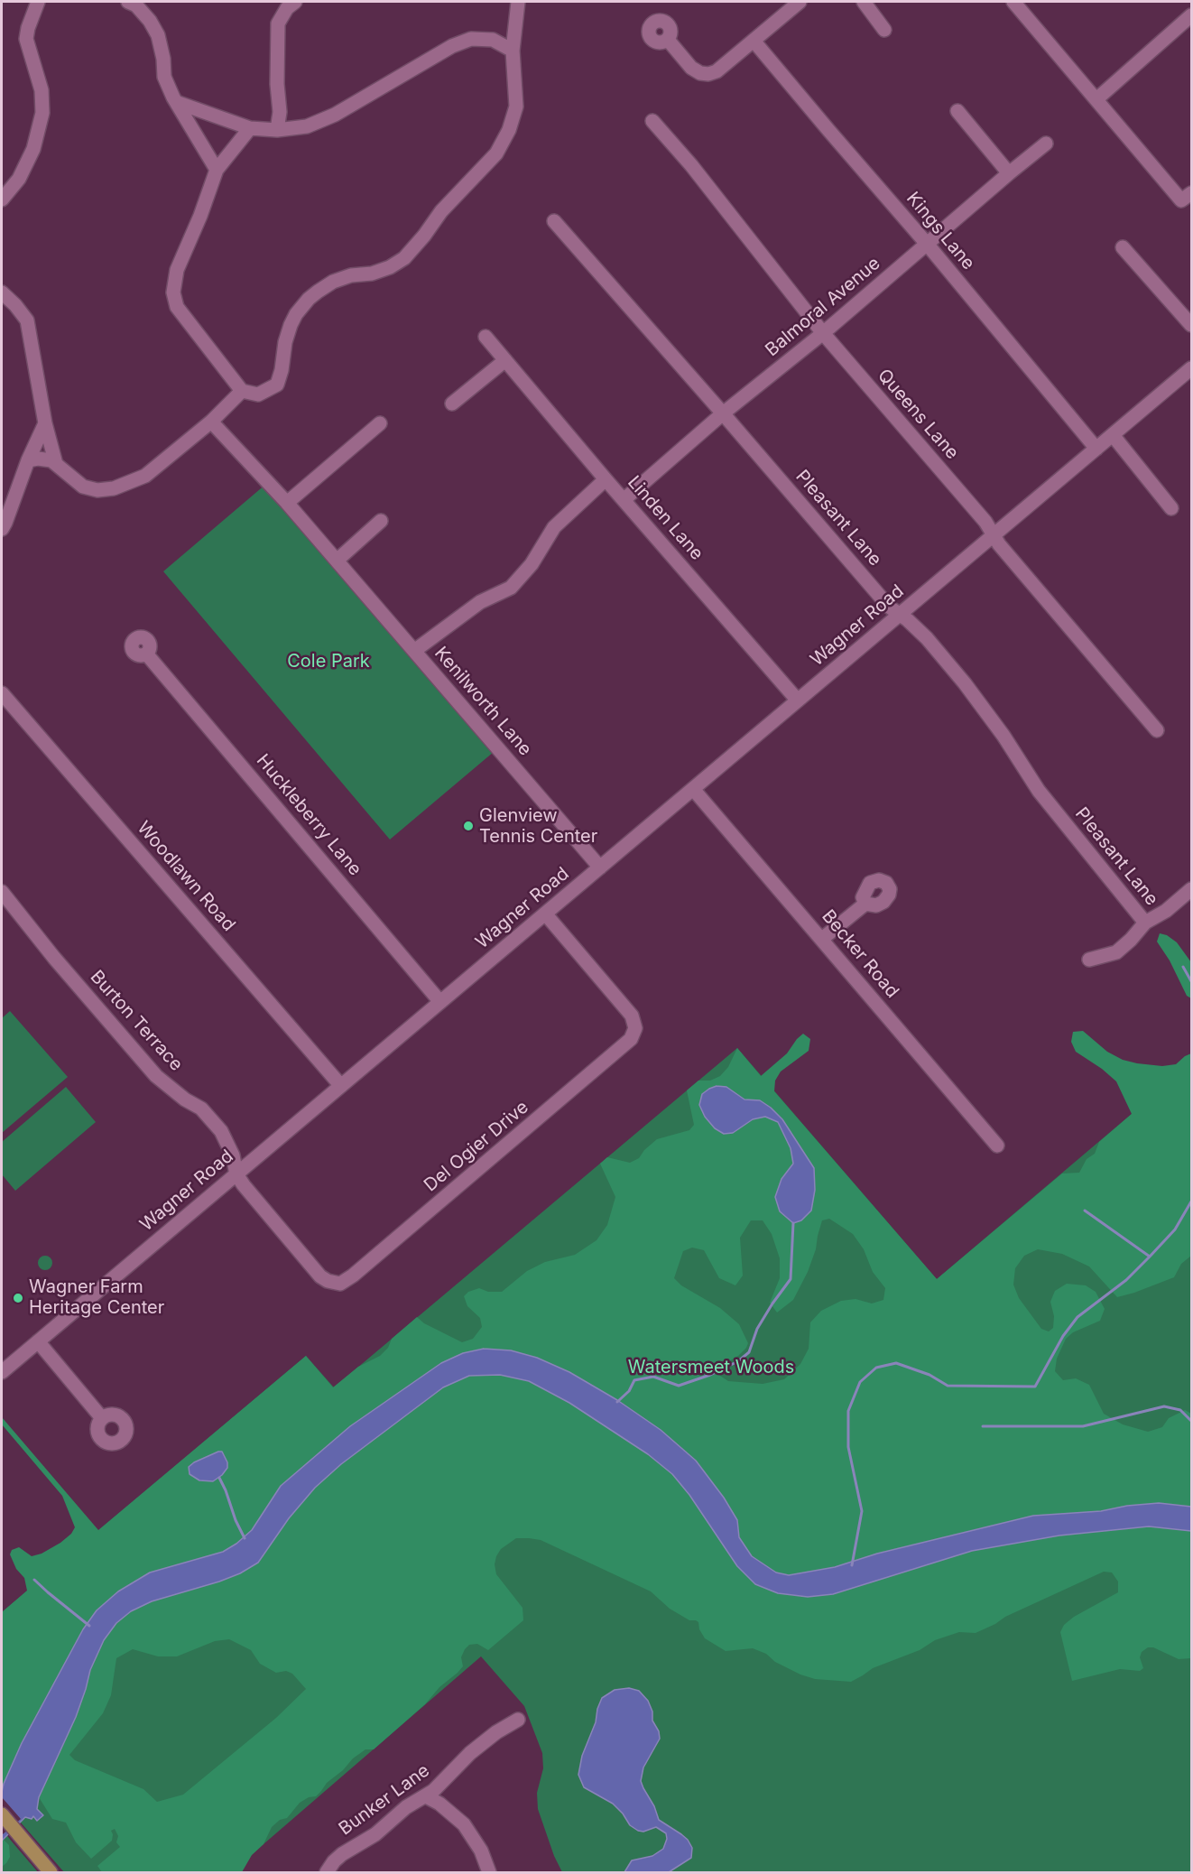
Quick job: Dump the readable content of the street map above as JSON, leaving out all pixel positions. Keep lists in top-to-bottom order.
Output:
{
  "streets": {
    "street": [
      "Kings Lane",
      "Balmoral Avenue",
      "Queens Lane",
      "Linden Lane",
      "Pleasant Lane",
      "Wagner Road",
      "Kenilworth Lane",
      "Huckleberry Lane",
      "Woodlawn Road",
      "Becker Road",
      "Burton Terrace",
      "Del Ogier Drive",
      "Bunker Lane"
    ]
  },
  "crossings": [
    ["Kings Lane", "Balmoral Avenue"],
    ["Kings Lane", "Wagner Road"],
    ["Balmoral Avenue", "Queens Lane"],
    ["Balmoral Avenue", "Linden Lane"],
    ["Balmoral Avenue", "Pleasant Lane"],
    ["Queens Lane", "Wagner Road"],
    ["Linden Lane", "Wagner Road"],
    ["Pleasant Lane", "Wagner Road"],
    ["Wagner Road", "Kenilworth Lane"],
    ["Wagner Road", "Huckleberry Lane"],
    ["Wagner Road", "Woodlawn Road"],
    ["Wagner Road", "Becker Road"],
    ["Wagner Road", "Burton Terrace"],
    ["Wagner Road", "Del Ogier Drive"],
    ["Burton Terrace", "Del Ogier Drive"]
  ],
  "parks": ["Cole Park", "Watersmeet Woods"],
  "places": ["Glenview Tennis Center", "Wagner Farm Heritage Center"]
}
